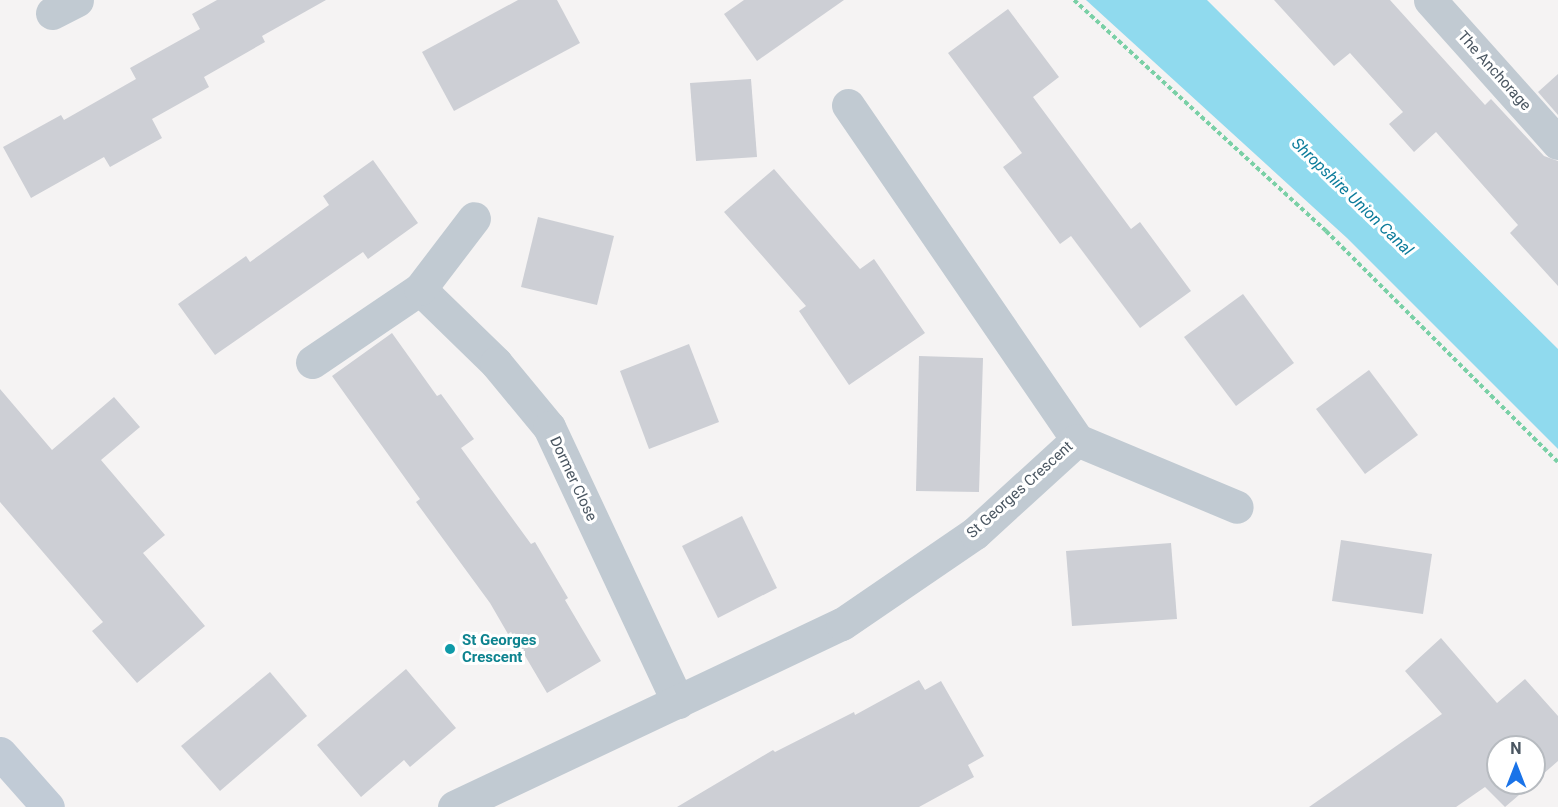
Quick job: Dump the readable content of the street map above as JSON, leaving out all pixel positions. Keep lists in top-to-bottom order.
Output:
{
  "streets": {
    "street": ["The Anchorage", "Dormer Close", "St Georges Crescent"]
  },
  "crossings": [
    ["Dormer Close", "St Georges Crescent"]
  ],
  "water": ["Shropshire Union Canal"],
  "places": ["St Georges Crescent"],
  "north": "top"
}
